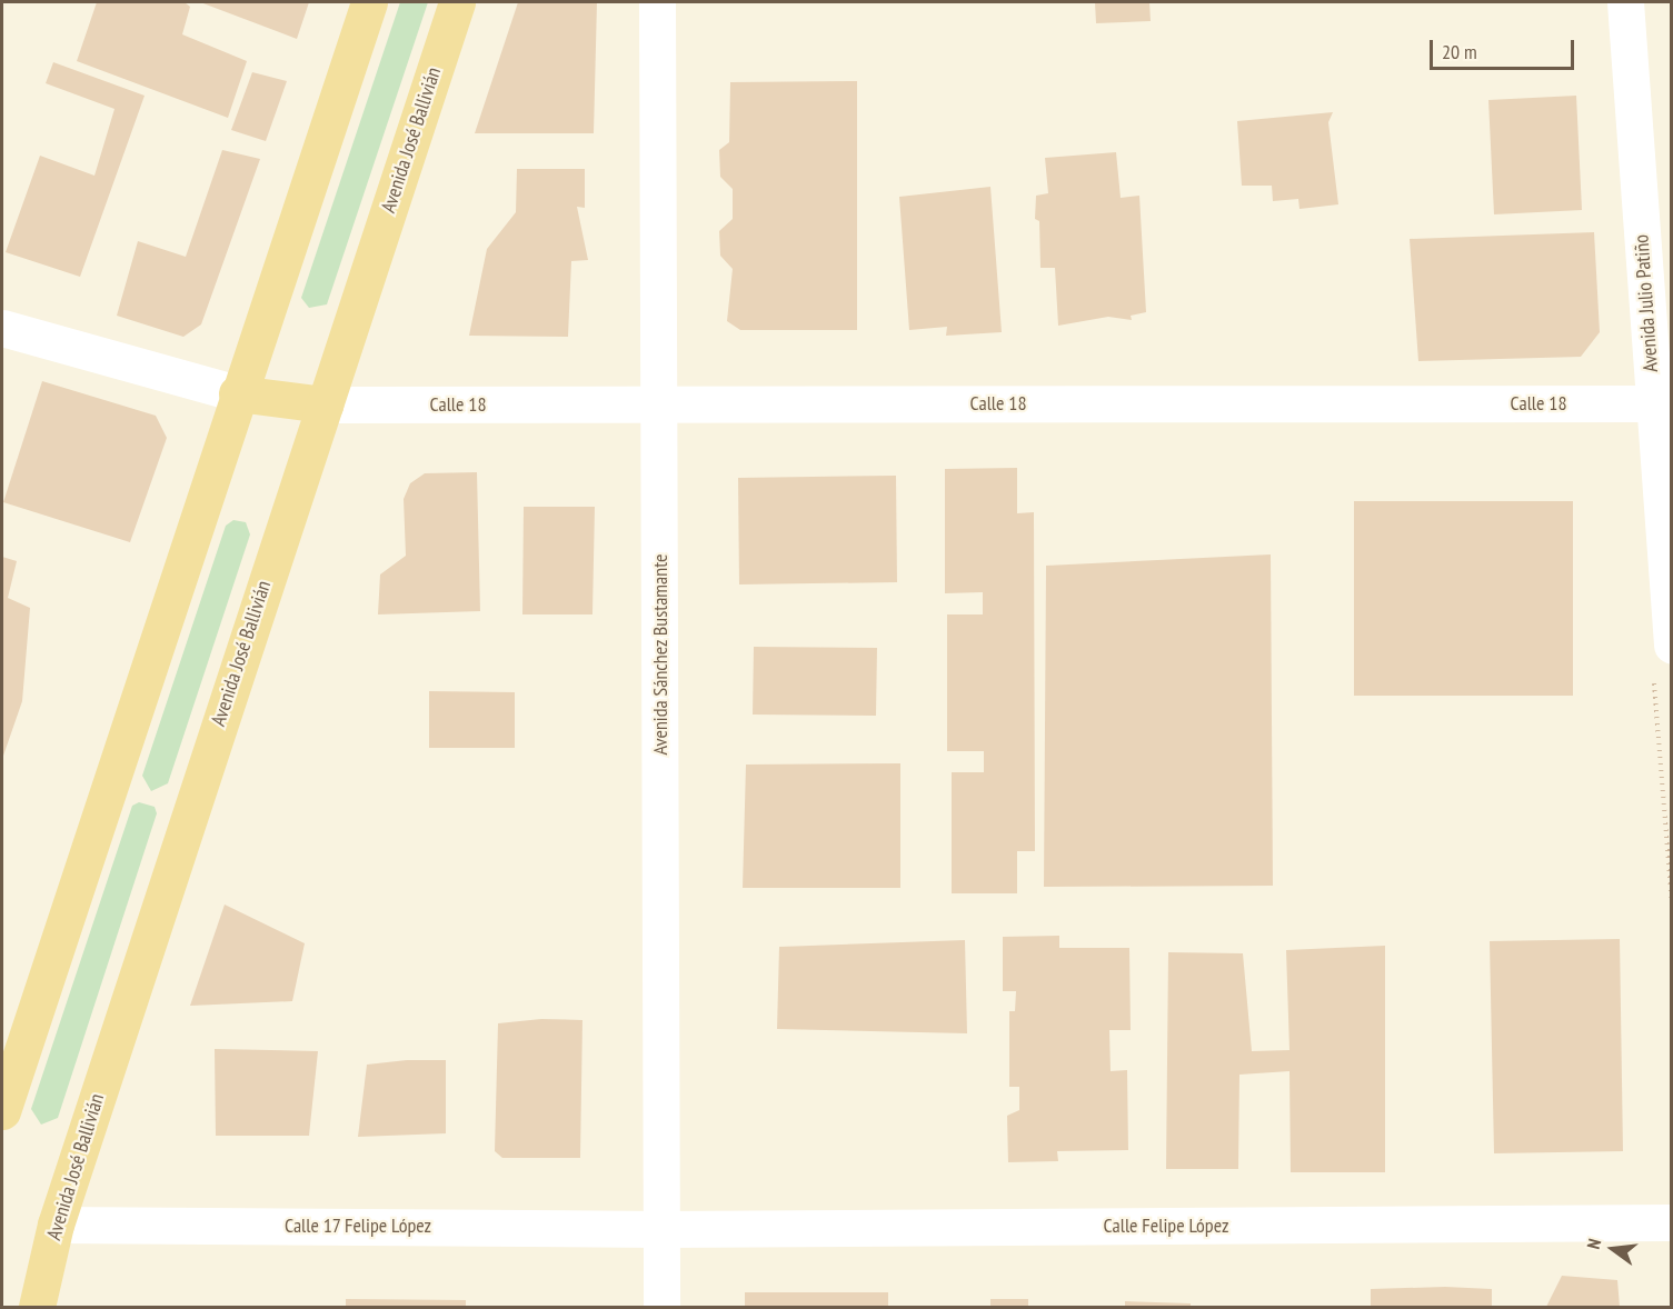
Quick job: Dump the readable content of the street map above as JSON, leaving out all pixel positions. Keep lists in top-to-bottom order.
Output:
{
  "streets": {
    "main road": ["Avenida José Ballivián"],
    "street": [
      "Avenida Julio Patiño",
      "Calle 18",
      "Avenida Sánchez Bustamante",
      "Calle 17 Felipe López",
      "Calle Felipe López"
    ]
  },
  "crossings": [
    ["Avenida José Ballivián", "Calle 18"],
    ["Avenida José Ballivián", "Calle 17 Felipe López"],
    ["Avenida Julio Patiño", "Calle 18"],
    ["Calle 18", "Avenida Sánchez Bustamante"],
    ["Avenida Sánchez Bustamante", "Calle 17 Felipe López"],
    ["Avenida Sánchez Bustamante", "Calle Felipe López"],
    ["Calle 17 Felipe López", "Calle Felipe López"]
  ],
  "scale_bar": "20 m",
  "north": "left"
}
